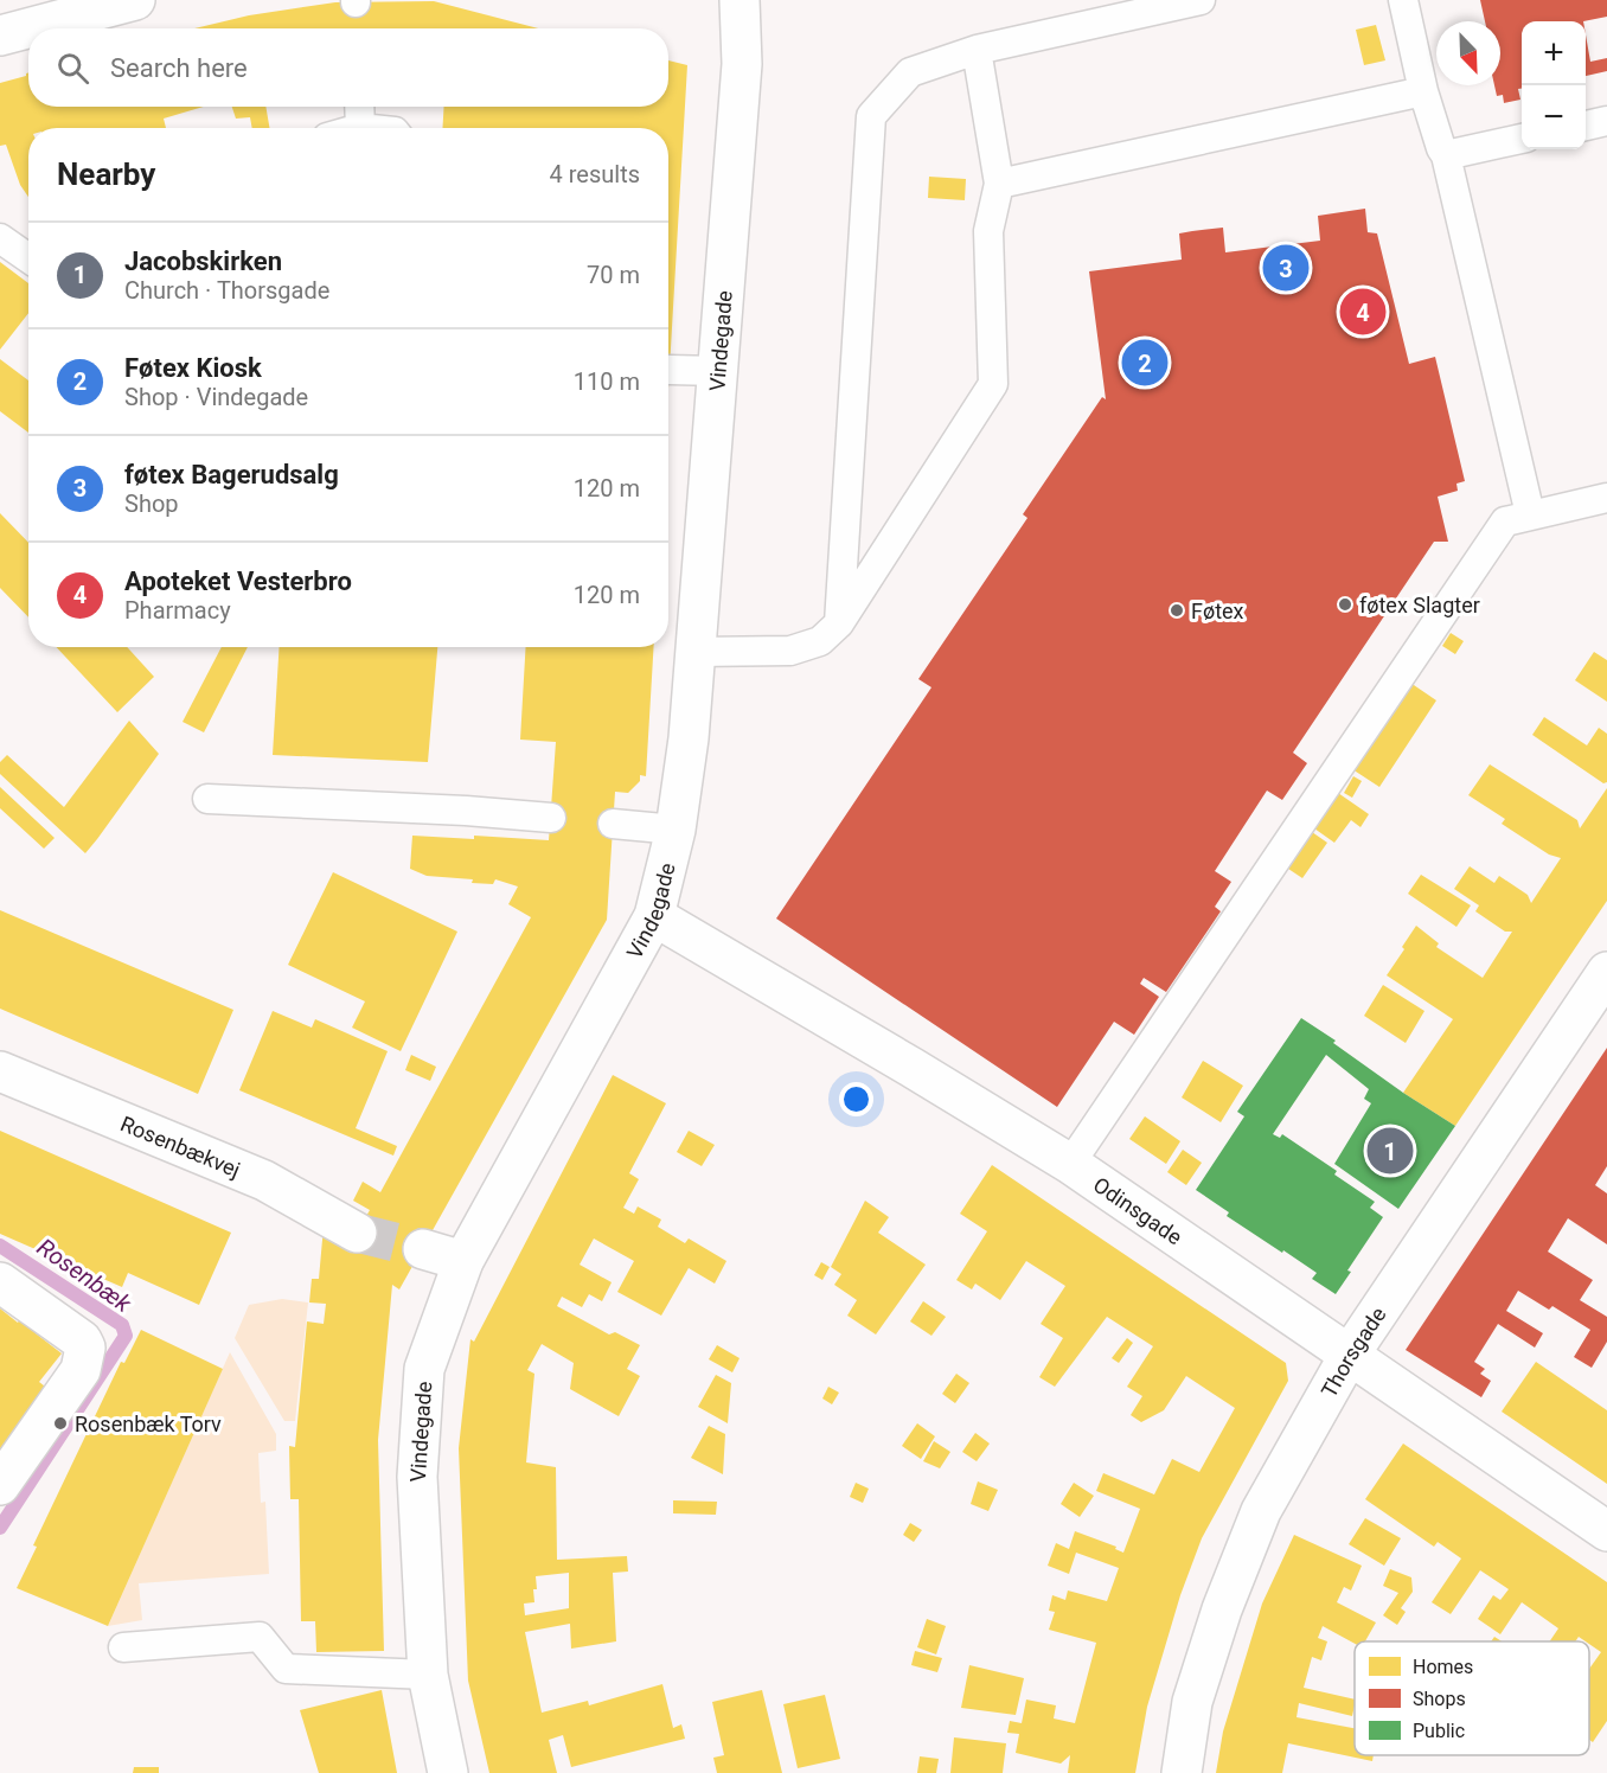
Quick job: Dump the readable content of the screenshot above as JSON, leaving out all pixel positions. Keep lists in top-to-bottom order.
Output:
{
  "streets": {
    "street": [
      "Vindegade",
      "Rosenbækvej",
      "Odinsgade",
      "Thorsgade"
    ]
  },
  "crossings": [
    ["Vindegade", "Odinsgade"],
    ["Odinsgade", "Thorsgade"]
  ],
  "water": ["Rosenbæk"],
  "places": ["føtex Slagter", "Føtex", "Rosenbæk Torv"],
  "legend": ["Homes", "Shops", "Public"],
  "north": "bottom right",
  "page": {
    "map_buttons": ["+", "−"],
    "search": "Search here",
    "heading": ["Nearby", "4 results"],
    "list": [
      {
        "mark": "1",
        "name": "Jacobskirken",
        "note": "Church · Thorsgade",
        "value": "70 m"
      },
      {
        "mark": "2",
        "name": "Føtex Kiosk",
        "note": "Shop · Vindegade",
        "value": "110 m"
      },
      {
        "mark": "3",
        "name": "føtex Bagerudsalg",
        "note": "Shop",
        "value": "120 m"
      },
      {
        "mark": "4",
        "name": "Apoteket Vesterbro",
        "note": "Pharmacy",
        "value": "120 m"
      }
    ],
    "pins": [
      "3",
      "4",
      "2",
      "1"
    ]
  }
}
